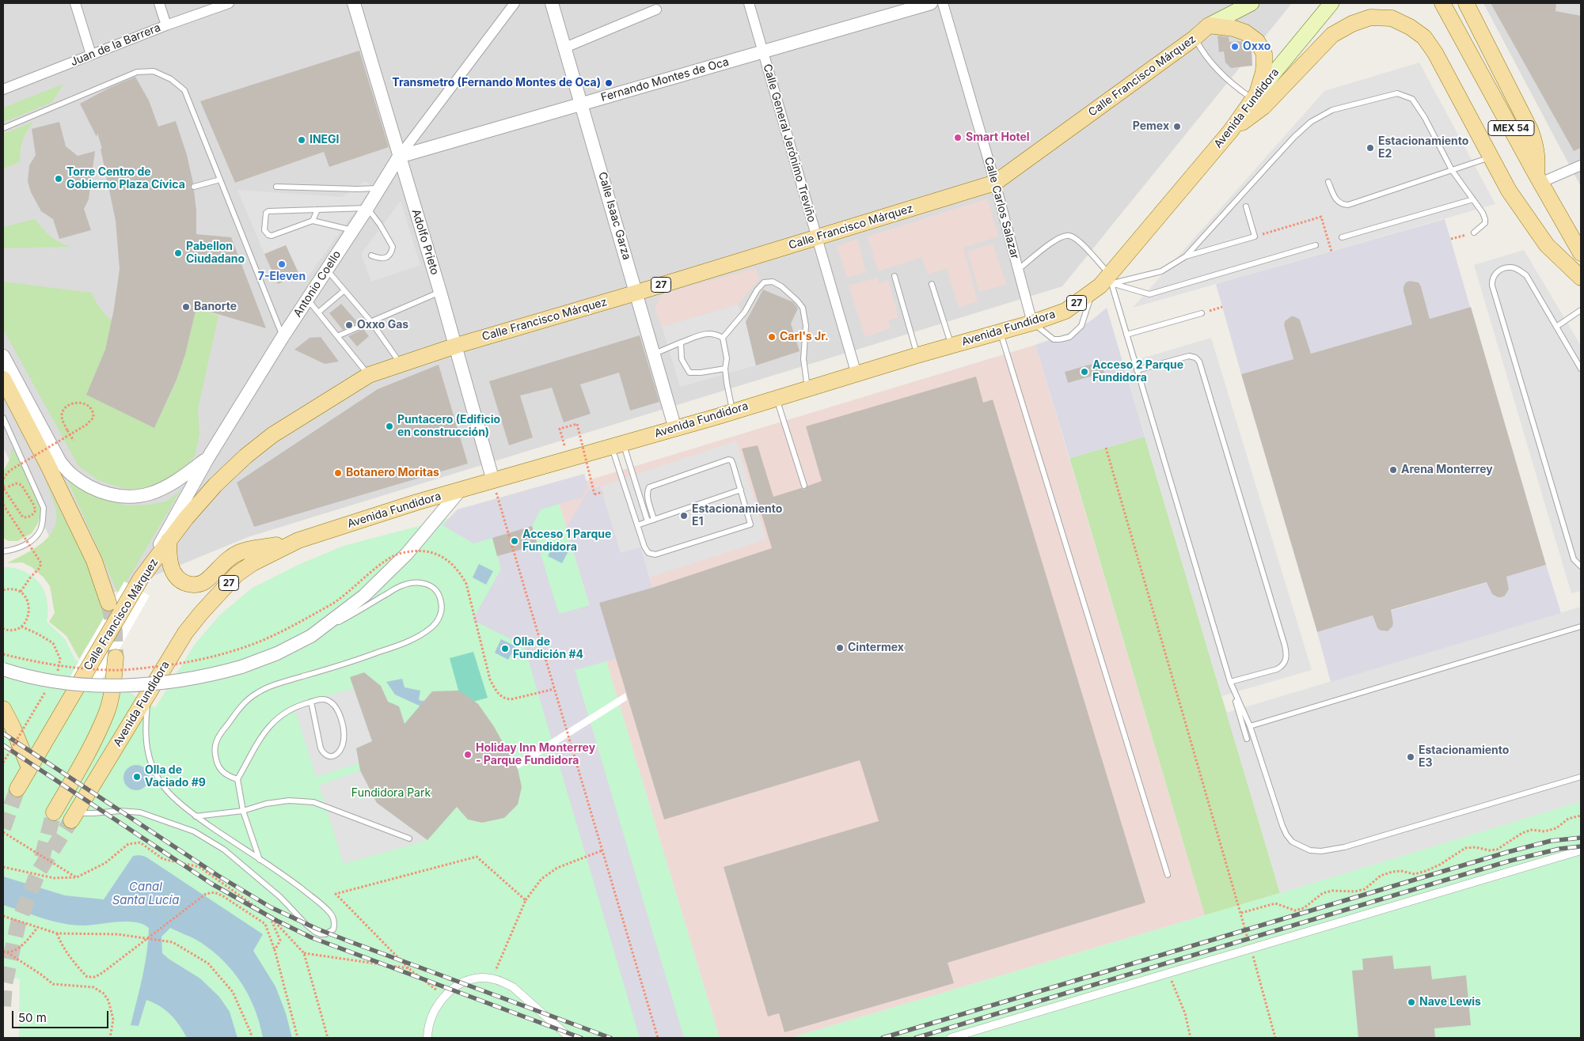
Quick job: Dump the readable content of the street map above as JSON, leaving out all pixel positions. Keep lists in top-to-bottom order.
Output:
{
  "streets": {
    "main road": [
      "Calle Francisco Márquez",
      "Avenida Fundidora",
      "MEX 54",
      "27"
    ],
    "street": [
      "Juan de la Barrera",
      "Fernando Montes de Oca",
      "Calle General Jerónimo Treviño",
      "Calle Carlos Salazar",
      "Calle Isaac Garza",
      "Adolfo Prieto",
      "Antonio Coello"
    ]
  },
  "crossings": [
    ["Calle Francisco Márquez", "Calle General Jerónimo Treviño"],
    ["Calle Francisco Márquez", "Calle Carlos Salazar"],
    ["Calle Francisco Márquez", "Calle Isaac Garza"],
    ["Calle Francisco Márquez", "Adolfo Prieto"],
    ["Calle Francisco Márquez", "Antonio Coello"],
    ["Calle Francisco Márquez", "27"],
    ["Fernando Montes de Oca", "Calle General Jerónimo Treviño"],
    ["Fernando Montes de Oca", "Calle Isaac Garza"],
    ["Fernando Montes de Oca", "Adolfo Prieto"],
    ["Fernando Montes de Oca", "Antonio Coello"],
    ["Avenida Fundidora", "Calle General Jerónimo Treviño"],
    ["Avenida Fundidora", "Calle Carlos Salazar"],
    ["Avenida Fundidora", "Calle Isaac Garza"],
    ["Avenida Fundidora", "Adolfo Prieto"],
    ["Adolfo Prieto", "Antonio Coello"]
  ],
  "water": ["Canal Santa Lucía"],
  "parks": ["Fundidora Park"],
  "places": [
    "Oxxo",
    "Transmetro (Fernando Montes de Oca)",
    "Pemex",
    "Smart Hotel",
    "INEGI",
    "Estacionamiento E2",
    "Torre Centro de Gobierno Plaza Cívica",
    "Pabellon Ciudadano",
    "7-Eleven",
    "Banorte",
    "Oxxo Gas",
    "Carl's Jr.",
    "Acceso 2 Parque Fundidora",
    "Puntacero (Edificio en construcción)",
    "Arena Monterrey",
    "Botanero Moritas",
    "Estacionamiento E1",
    "Acceso 1 Parque Fundidora",
    "Cintermex",
    "Olla de Fundición #4",
    "Holiday Inn Monterrey - Parque Fundidora",
    "Estacionamiento E3",
    "Olla de Vaciado #9",
    "Nave Lewis"
  ],
  "scale_bar": "50 m"
}
